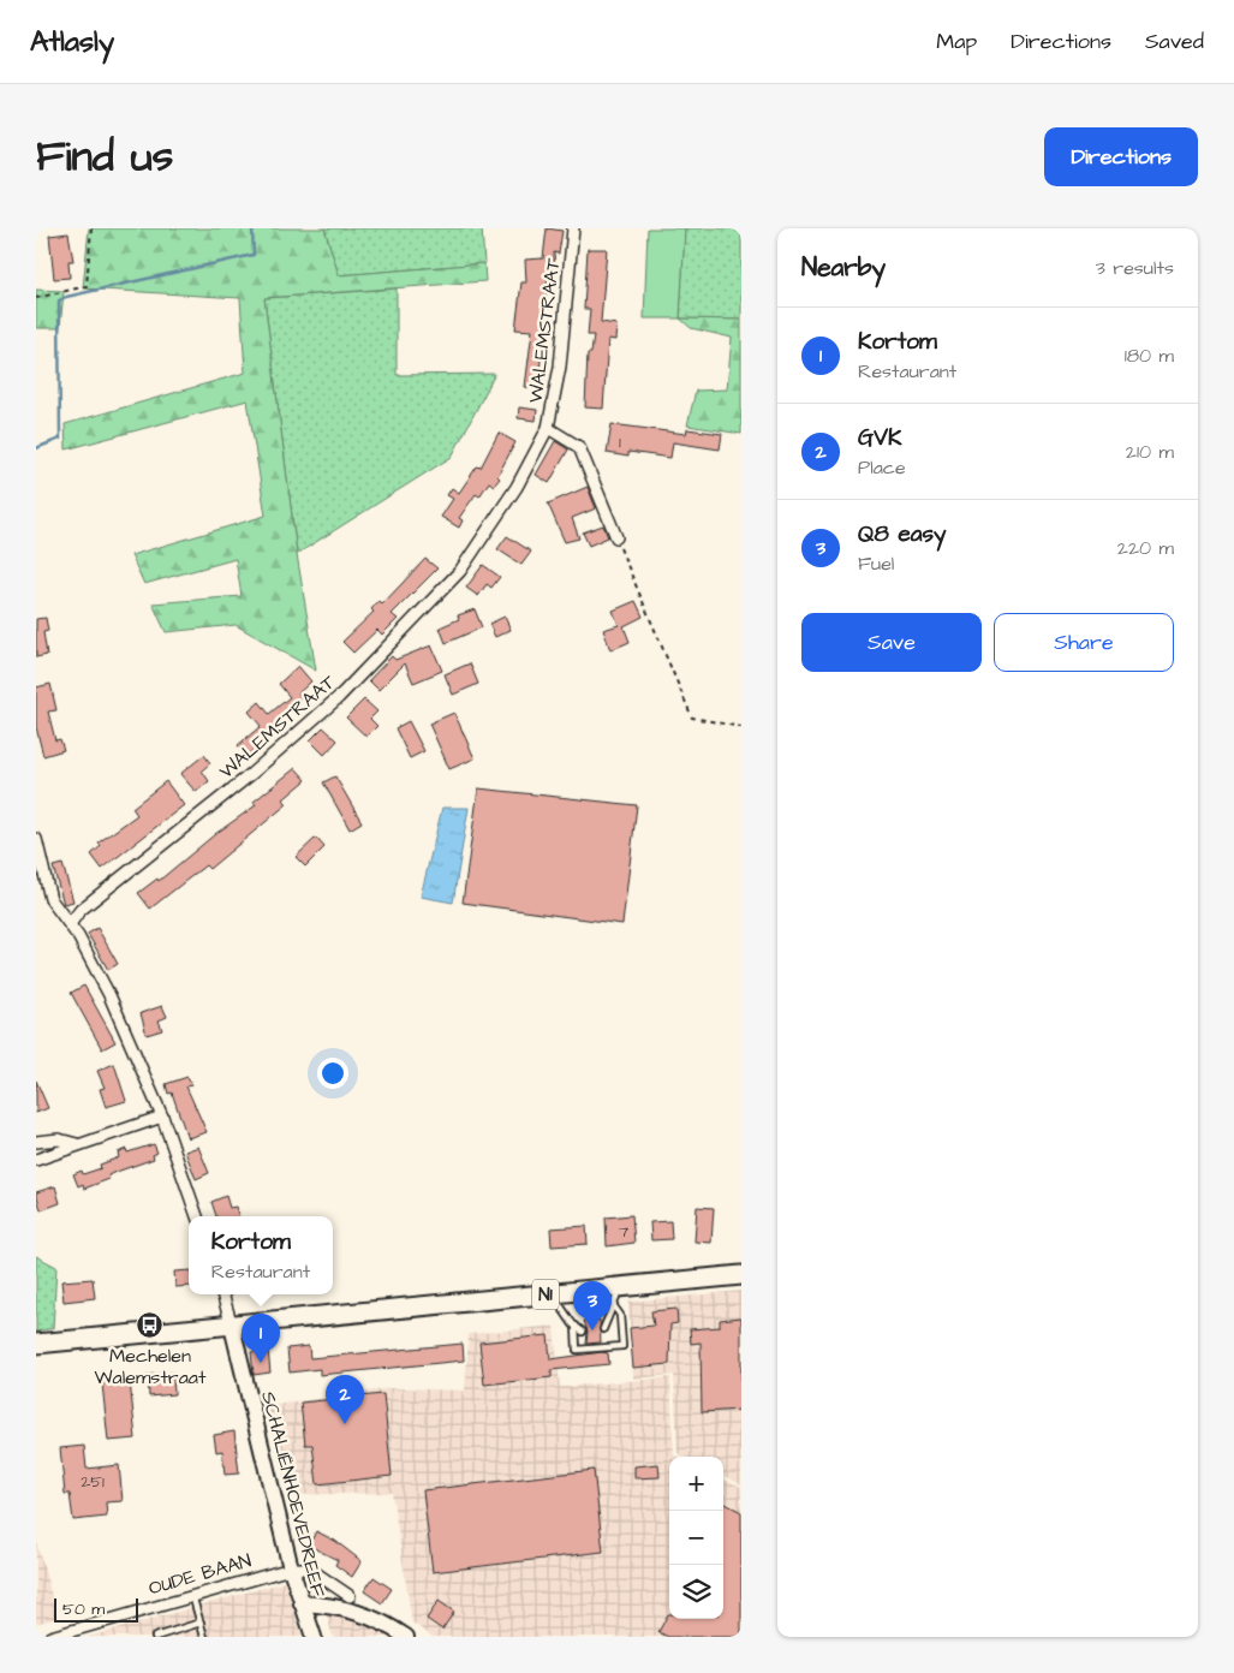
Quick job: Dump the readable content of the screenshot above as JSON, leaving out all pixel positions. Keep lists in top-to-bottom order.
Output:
{
  "streets": {
    "main road": ["N1"],
    "street": ["WALEMSTRAAT", "SCHALIËNHOEVEDREEF", "OUDE BAAN"]
  },
  "crossings": [
    ["N1", "SCHALIËNHOEVEDREEF"],
    ["SCHALIËNHOEVEDREEF", "OUDE BAAN"]
  ],
  "places": {
    "bus stop": ["Mechelen Walemstraat"]
  },
  "house_numbers": ["1", "7", "251"],
  "scale_bar": "50 m",
  "page": {
    "header": "Atlasly",
    "nav": ["Map", "Directions", "Saved"],
    "title": "Find us",
    "buttons": [
      "Directions",
      ["Save", "Share"]
    ],
    "heading": ["Nearby", "3 results"],
    "list": [
      {
        "mark": "1",
        "name": "Kortom",
        "note": "Restaurant",
        "value": "180 m"
      },
      {
        "mark": "2",
        "name": "GVK",
        "note": "Place",
        "value": "210 m"
      },
      {
        "mark": "3",
        "name": "Q8 easy",
        "note": "Fuel",
        "value": "220 m"
      }
    ],
    "popup": ["Kortom", "Restaurant"],
    "pins": ["3", "1", "2"],
    "map_buttons": ["+", "−"],
    "scale": "50 m"
  }
}
